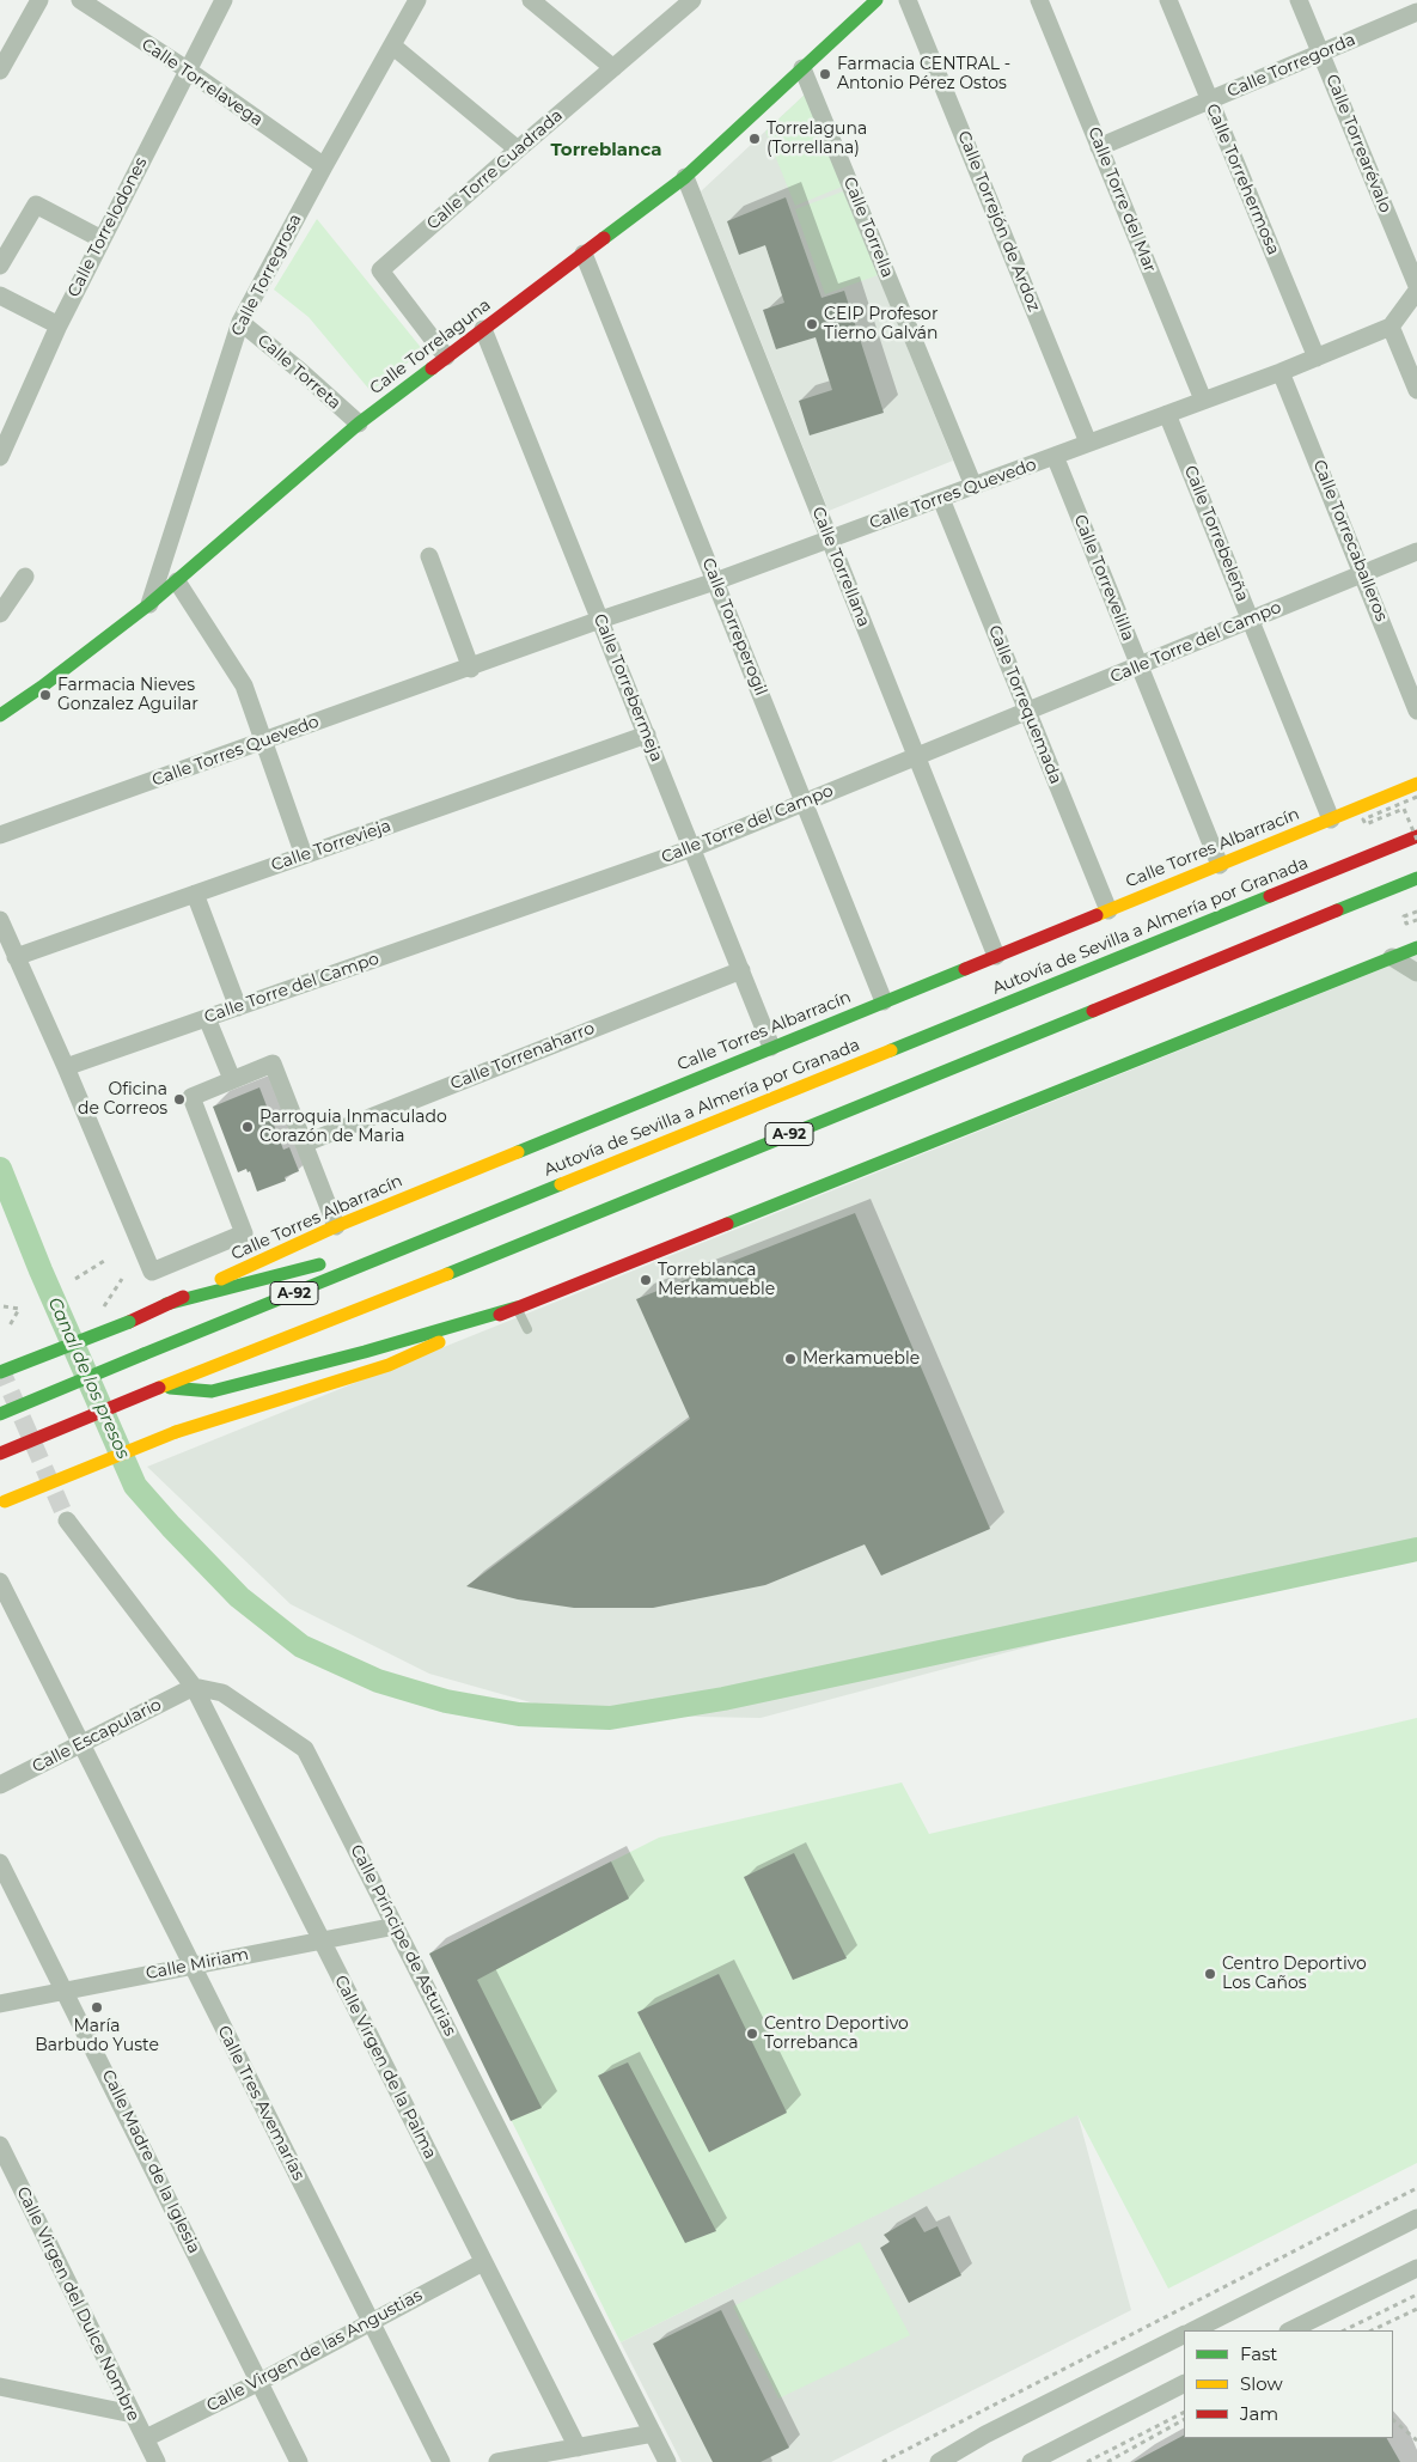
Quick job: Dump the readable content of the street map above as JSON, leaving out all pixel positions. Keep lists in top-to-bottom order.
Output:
{
  "streets": {
    "main road": [
      "Calle Torrelaguna",
      "Calle Torres Albarracín",
      "Autovía de Sevilla a Almería por Granada",
      "A-92"
    ],
    "street": [
      "Calle Torregorda",
      "Calle Torrelavega",
      "Calle Torrearévalo",
      "Calle Torre Cuadrada",
      "Calle Torrehermosa",
      "Calle Torre del Mar",
      "Calle Torrejón de Ardoz",
      "Calle Torrelodones",
      "Calle Torrella",
      "Calle Torregrosa",
      "Calle Torreta",
      "Calle Torres Quevedo",
      "Calle Torrebeleña",
      "Calle Torrecaballeros",
      "Calle Torrellana",
      "Calle Torrevelilla",
      "Calle Torreperogil",
      "Calle Torre del Campo",
      "Calle Torrebermeja",
      "Calle Torrequemada",
      "Calle Torrevieja",
      "Calle Torrenaharro",
      "Calle Escapulario",
      "Calle Príncipe de Asturias",
      "Calle Miriam",
      "Calle Virgen de la Palma",
      "Calle Tres Avemarías",
      "Calle Madre de la Iglesia",
      "Calle Virgen del Dulce Nombre",
      "Calle Virgen de las Angustias"
    ]
  },
  "crossings": [
    ["Calle Torregorda", "Calle Torrearévalo"],
    ["Calle Torregorda", "Calle Torrehermosa"],
    ["Calle Torregorda", "Calle Torre del Mar"],
    ["Calle Torrelavega", "Calle Torrelodones"],
    ["Calle Torrelavega", "Calle Torregrosa"],
    ["Calle Torre Cuadrada", "Calle Torrelaguna"],
    ["Calle Torrehermosa", "Calle Torres Quevedo"],
    ["Calle Torre del Mar", "Calle Torres Quevedo"],
    ["Calle Torrejón de Ardoz", "Calle Torres Quevedo"],
    ["Calle Torrella", "Calle Torrelaguna"],
    ["Calle Torrella", "Calle Torres Quevedo"],
    ["Calle Torregrosa", "Calle Torrelaguna"],
    ["Calle Torregrosa", "Calle Torreta"],
    ["Calle Torrelaguna", "Calle Torreta"],
    ["Calle Torrelaguna", "Calle Torrellana"],
    ["Calle Torrelaguna", "Calle Torreperogil"],
    ["Calle Torrelaguna", "Calle Torrebermeja"],
    ["Calle Torres Quevedo", "Calle Torrebeleña"],
    ["Calle Torres Quevedo", "Calle Torrecaballeros"],
    ["Calle Torres Quevedo", "Calle Torrellana"],
    ["Calle Torres Quevedo", "Calle Torrevelilla"],
    ["Calle Torres Quevedo", "Calle Torreperogil"],
    ["Calle Torres Quevedo", "Calle Torrebermeja"],
    ["Calle Torres Quevedo", "Calle Torrequemada"],
    ["Calle Torrebeleña", "Calle Torre del Campo"],
    ["Calle Torrebeleña", "Calle Torres Albarracín"],
    ["Calle Torrecaballeros", "Calle Torre del Campo"],
    ["Calle Torrellana", "Calle Torre del Campo"],
    ["Calle Torrellana", "Calle Torres Albarracín"],
    ["Calle Torrevelilla", "Calle Torre del Campo"],
    ["Calle Torrevelilla", "Calle Torres Albarracín"],
    ["Calle Torreperogil", "Calle Torre del Campo"],
    ["Calle Torreperogil", "Calle Torres Albarracín"],
    ["Calle Torre del Campo", "Calle Torrebermeja"],
    ["Calle Torre del Campo", "Calle Torrequemada"],
    ["Calle Torrebermeja", "Calle Torrevieja"],
    ["Calle Torrebermeja", "Calle Torres Albarracín"],
    ["Calle Torrebermeja", "Calle Torrenaharro"],
    ["Calle Torrequemada", "Calle Torres Albarracín"],
    ["Calle Escapulario", "Calle Príncipe de Asturias"],
    ["Calle Escapulario", "Calle Virgen de la Palma"],
    ["Calle Escapulario", "Calle Tres Avemarías"],
    ["Calle Príncipe de Asturias", "Calle Miriam"],
    ["Calle Príncipe de Asturias", "Calle Virgen de la Palma"],
    ["Calle Miriam", "Calle Virgen de la Palma"],
    ["Calle Miriam", "Calle Tres Avemarías"],
    ["Calle Miriam", "Calle Madre de la Iglesia"],
    ["Calle Virgen de la Palma", "Calle Virgen de las Angustias"],
    ["Calle Tres Avemarías", "Calle Virgen de las Angustias"],
    ["Calle Madre de la Iglesia", "Calle Virgen de las Angustias"],
    ["Calle Virgen del Dulce Nombre", "Calle Virgen de las Angustias"]
  ],
  "districts": ["Torreblanca"],
  "water": ["Canal de los presos"],
  "places": [
    "Farmacia CENTRAL - Antonio Pérez Ostos",
    "Torrelaguna (Torrellana)",
    "CEIP Profesor Tierno Galván",
    "Farmacia Nieves Gonzalez Aguilar",
    "Oficina de Correos",
    "Parroquia Inmaculado Corazón de Maria",
    "Torreblanca Merkamueble",
    "Merkamueble",
    "Centro Deportivo Los Caños",
    "María Barbudo Yuste",
    "Centro Deportivo Torrebanca"
  ],
  "legend": ["Fast", "Slow", "Jam"]
}
